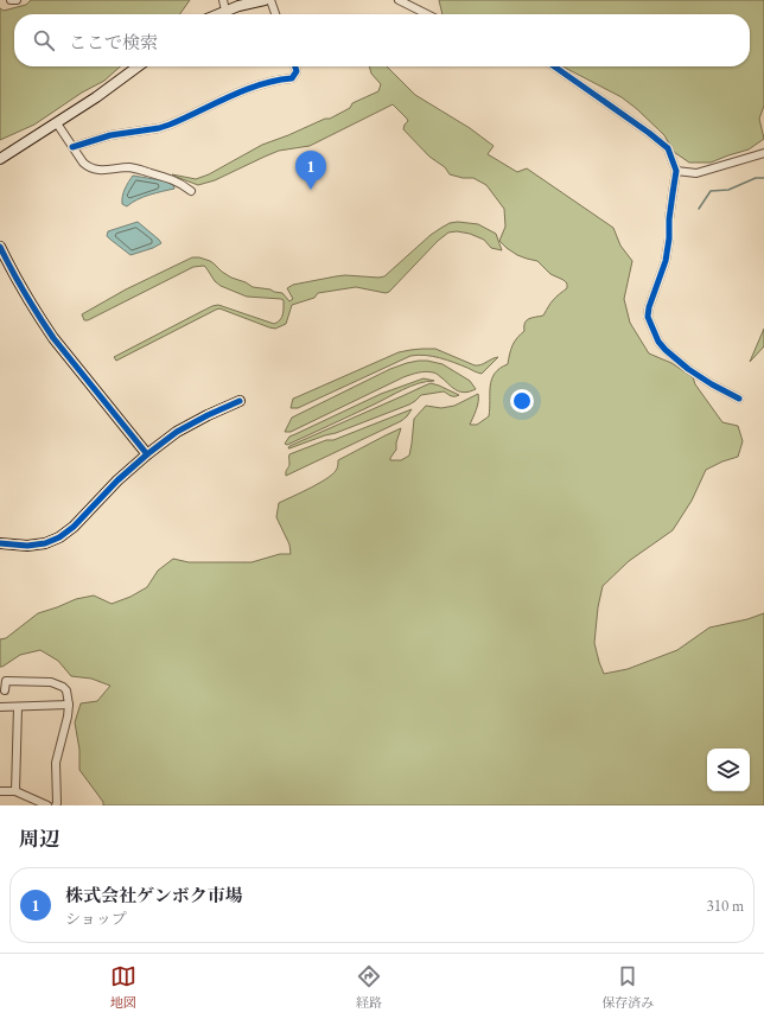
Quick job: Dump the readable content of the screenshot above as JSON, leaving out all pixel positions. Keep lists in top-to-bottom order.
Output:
{
  "page": {
    "search": "ここで検索",
    "pins": "1",
    "heading": "周辺",
    "list": [
      {
        "mark": "1",
        "name": "株式会社ゲンボク市場",
        "note": "ショップ",
        "value": "310 m"
      }
    ],
    "nav": ["地図", "経路", "保存済み"]
  }
}
